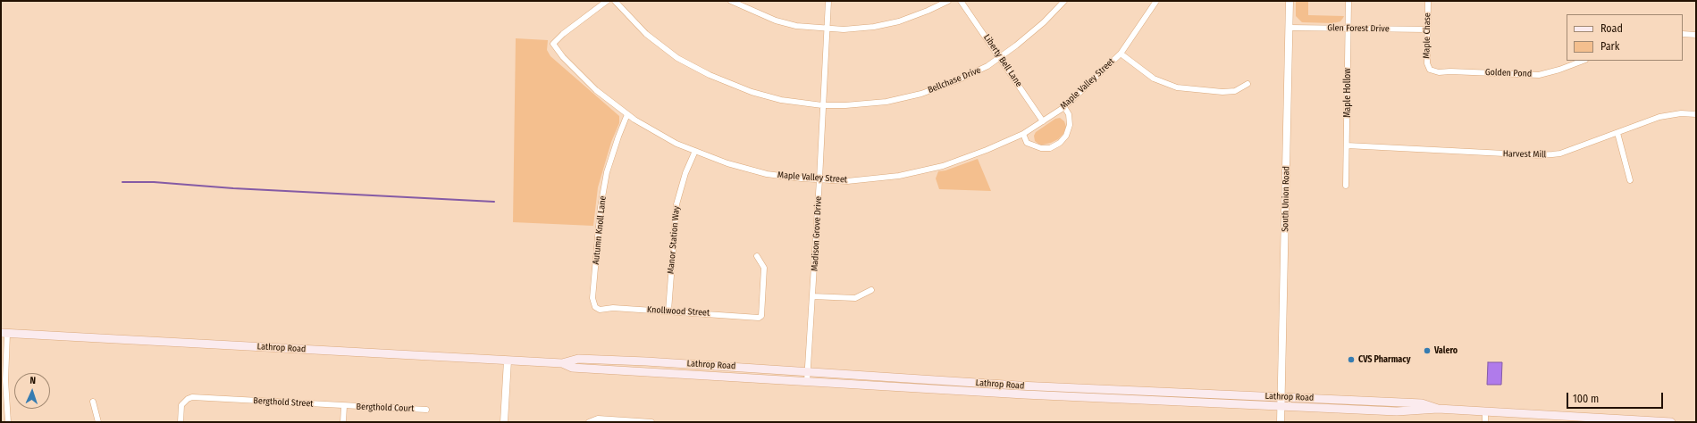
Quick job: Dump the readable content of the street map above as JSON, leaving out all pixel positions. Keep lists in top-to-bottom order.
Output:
{
  "streets": {
    "main road": ["Lathrop Road"],
    "street": [
      "Glen Forest Drive",
      "Maple Chase",
      "Liberty Bell Lane",
      "Golden Pond",
      "Bellchase Drive",
      "Maple Valley Street",
      "Maple Hollow",
      "Harvest Mill",
      "South Union Road",
      "Autumn Knoll Lane",
      "Madison Grove Drive",
      "Manor Station Way",
      "Knollwood Street",
      "Bergthold Street",
      "Bergthold Court"
    ]
  },
  "crossings": [
    ["Glen Forest Drive", "Maple Chase"],
    ["Glen Forest Drive", "Maple Hollow"],
    ["Glen Forest Drive", "South Union Road"],
    ["Maple Chase", "Golden Pond"],
    ["Liberty Bell Lane", "Bellchase Drive"],
    ["Liberty Bell Lane", "Maple Valley Street"],
    ["Bellchase Drive", "Madison Grove Drive"],
    ["Maple Valley Street", "Autumn Knoll Lane"],
    ["Maple Valley Street", "Madison Grove Drive"],
    ["Maple Valley Street", "Manor Station Way"],
    ["Maple Hollow", "Harvest Mill"],
    ["South Union Road", "Lathrop Road"],
    ["Autumn Knoll Lane", "Knollwood Street"],
    ["Madison Grove Drive", "Lathrop Road"],
    ["Manor Station Way", "Knollwood Street"],
    ["Bergthold Street", "Bergthold Court"]
  ],
  "places": ["Valero", "CVS Pharmacy"],
  "legend": ["Road", "Park"],
  "scale_bar": "100 m",
  "north": "top"
}
